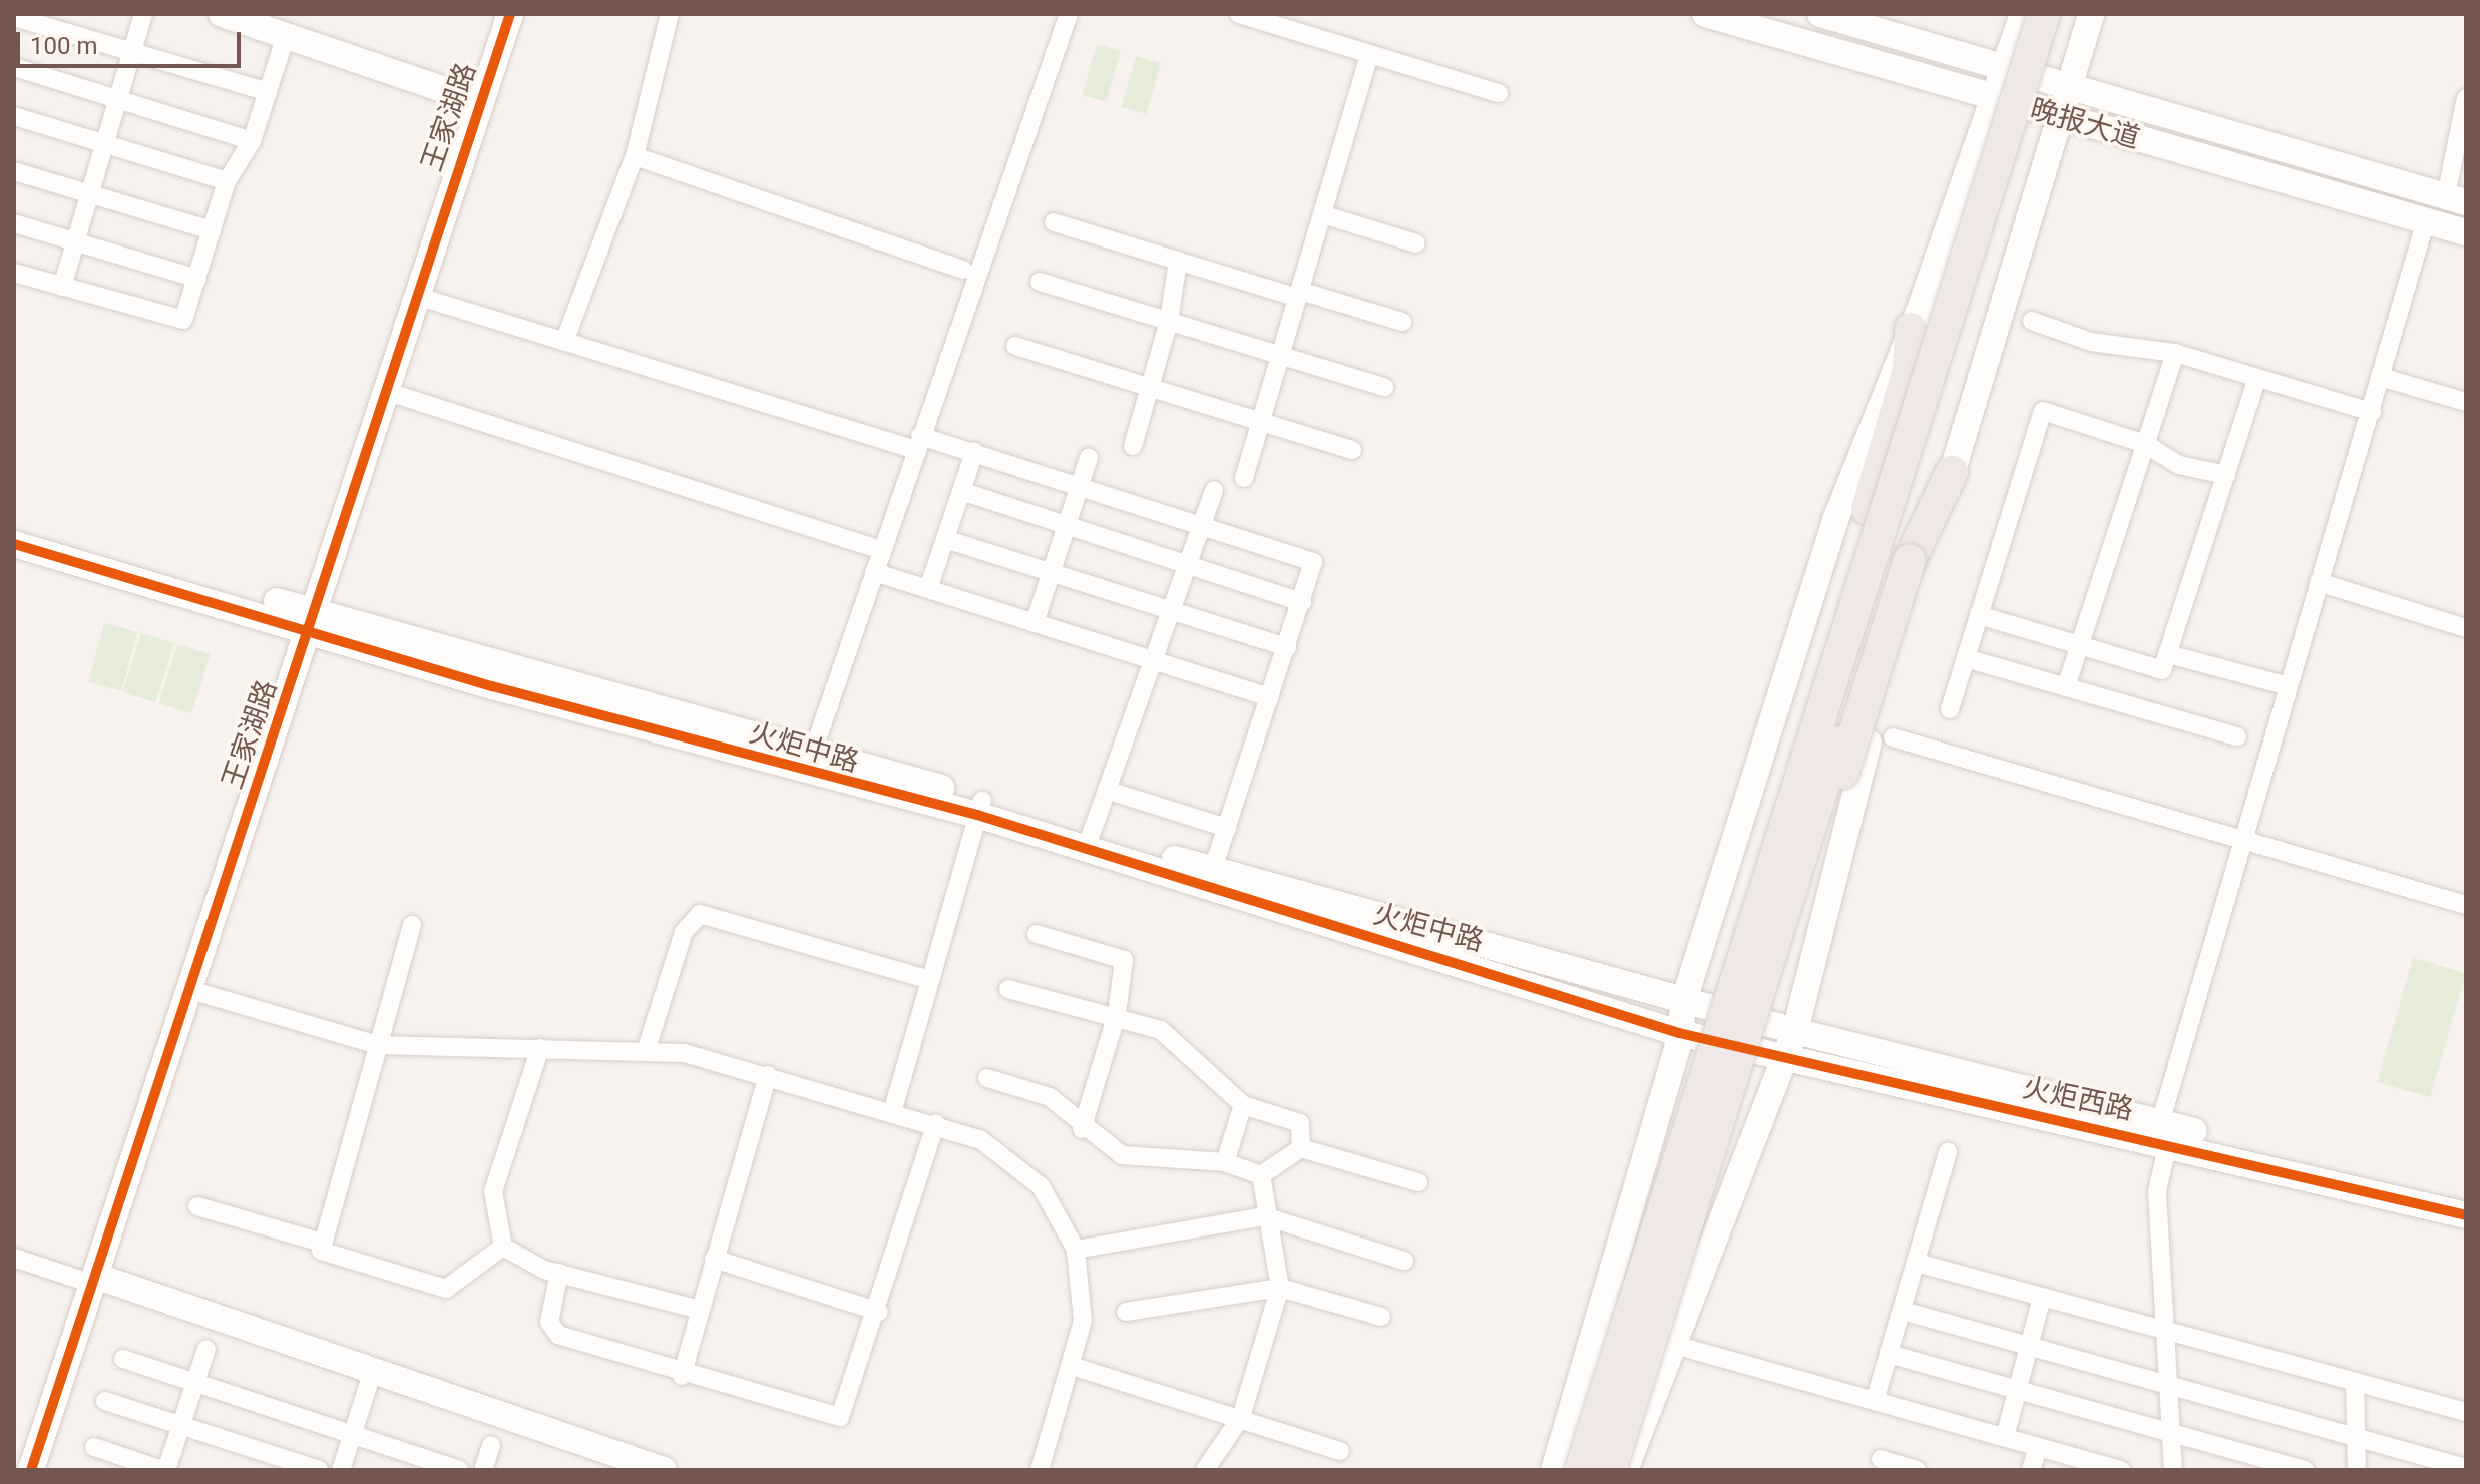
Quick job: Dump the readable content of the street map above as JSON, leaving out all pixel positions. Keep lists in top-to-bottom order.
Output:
{
  "streets": {
    "street": [
      "王家湖路",
      "晚报大道",
      "火炬中路",
      "火炬西路"
    ]
  },
  "crossings": [
    ["王家湖路", "火炬中路"],
    ["火炬中路", "火炬西路"]
  ],
  "scale_bar": "100 m"
}
